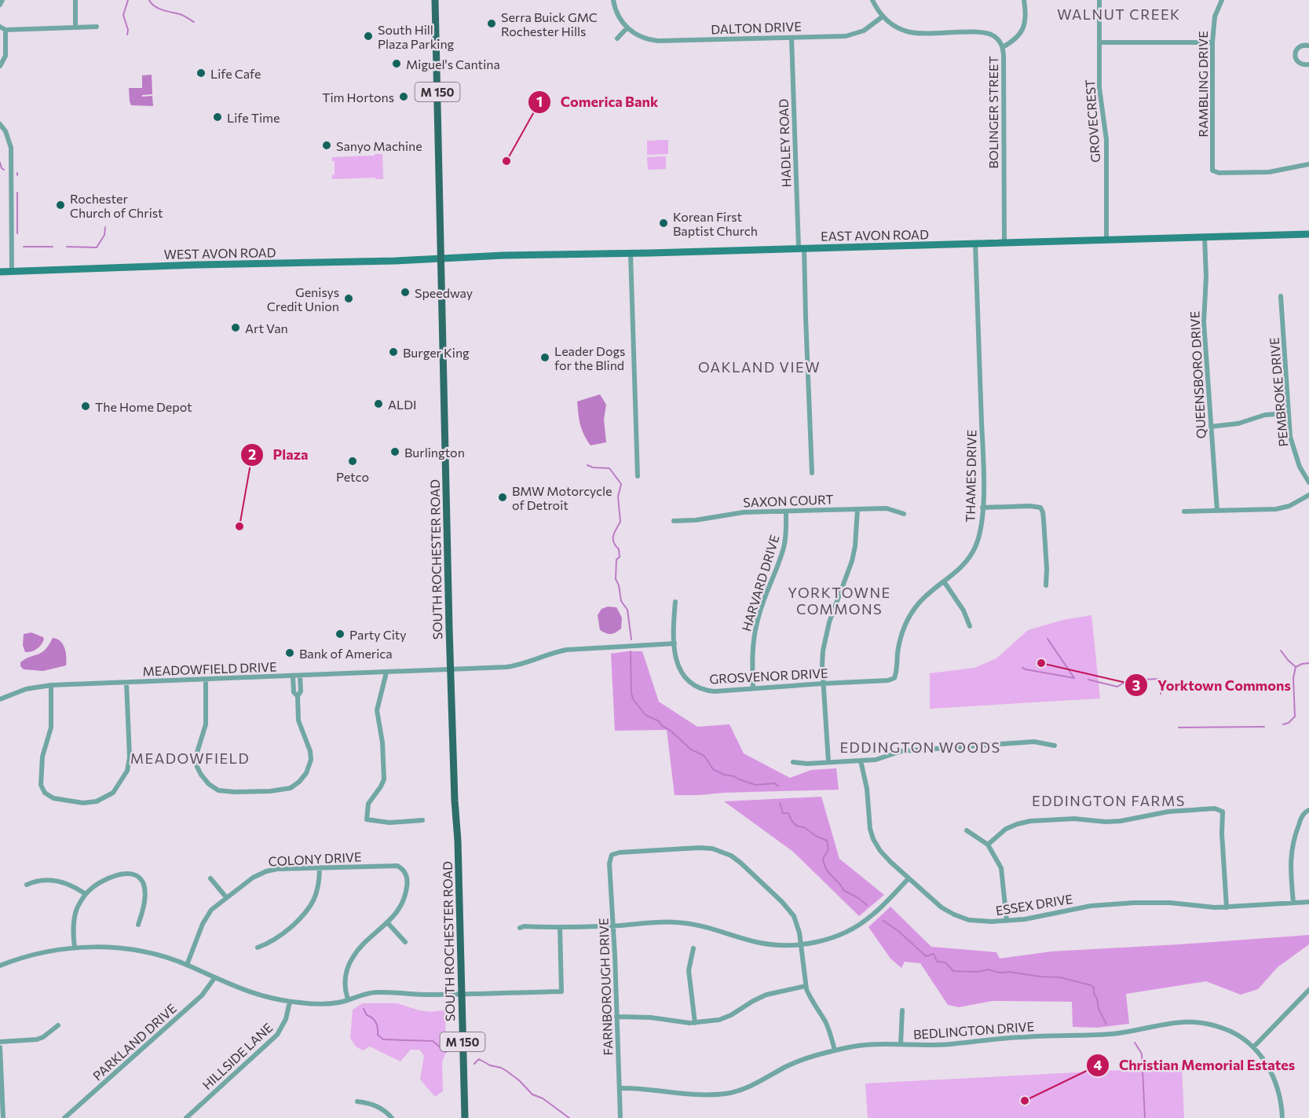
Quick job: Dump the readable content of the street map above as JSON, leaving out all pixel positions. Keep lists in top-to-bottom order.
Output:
{
  "streets": {
    "main road": [
      "M 150",
      "EAST AVON ROAD",
      "WEST AVON ROAD",
      "SOUTH ROCHESTER ROAD"
    ],
    "street": [
      "DALTON DRIVE",
      "RAMBLING DRIVE",
      "BOLINGER STREET",
      "GROVECREST",
      "HADLEY ROAD",
      "QUEENSBORO DRIVE",
      "PEMBROKE DRIVE",
      "THAMES DRIVE",
      "SAXON COURT",
      "HARVARD DRIVE",
      "MEADOWFIELD DRIVE",
      "GROSVENOR DRIVE",
      "COLONY DRIVE",
      "ESSEX DRIVE",
      "FARNBOROUGH DRIVE",
      "BEDLINGTON DRIVE",
      "PARKLAND DRIVE",
      "HILLSIDE LANE"
    ]
  },
  "crossings": [
    ["DALTON DRIVE", "BOLINGER STREET"],
    ["DALTON DRIVE", "HADLEY ROAD"],
    ["BOLINGER STREET", "EAST AVON ROAD"],
    ["GROVECREST", "EAST AVON ROAD"],
    ["HADLEY ROAD", "EAST AVON ROAD"],
    ["EAST AVON ROAD", "WEST AVON ROAD"],
    ["EAST AVON ROAD", "QUEENSBORO DRIVE"],
    ["EAST AVON ROAD", "THAMES DRIVE"],
    ["EAST AVON ROAD", "SOUTH ROCHESTER ROAD"],
    ["WEST AVON ROAD", "SOUTH ROCHESTER ROAD"],
    ["THAMES DRIVE", "GROSVENOR DRIVE"],
    ["SAXON COURT", "HARVARD DRIVE"],
    ["SOUTH ROCHESTER ROAD", "MEADOWFIELD DRIVE"],
    ["HARVARD DRIVE", "GROSVENOR DRIVE"],
    ["MEADOWFIELD DRIVE", "GROSVENOR DRIVE"],
    ["FARNBOROUGH DRIVE", "BEDLINGTON DRIVE"]
  ],
  "districts": [
    "WALNUT CREEK",
    "OAKLAND VIEW",
    "YORKTOWNE COMMONS",
    "EDDINGTON WOODS",
    "MEADOWFIELD",
    "EDDINGTON FARMS"
  ],
  "places": [
    "Serra Buick GMC Rochester Hills",
    "South Hill Plaza Parking",
    "Miguel's Cantina",
    "Life Cafe",
    "Tim Hortons",
    "Life Time",
    "Sanyo Machine",
    "Comerica Bank",
    "Rochester Church of Christ",
    "Korean First Baptist Church",
    "Speedway",
    "Genisys Credit Union",
    "Art Van",
    "Burger King",
    "Leader Dogs for the Blind",
    "ALDI",
    "The Home Depot",
    "Burlington",
    "Petco",
    "BMW Motorcycle of Detroit",
    "Plaza",
    "Party City",
    "Bank of America",
    "Yorktown Commons",
    "Christian Memorial Estates"
  ]
}
